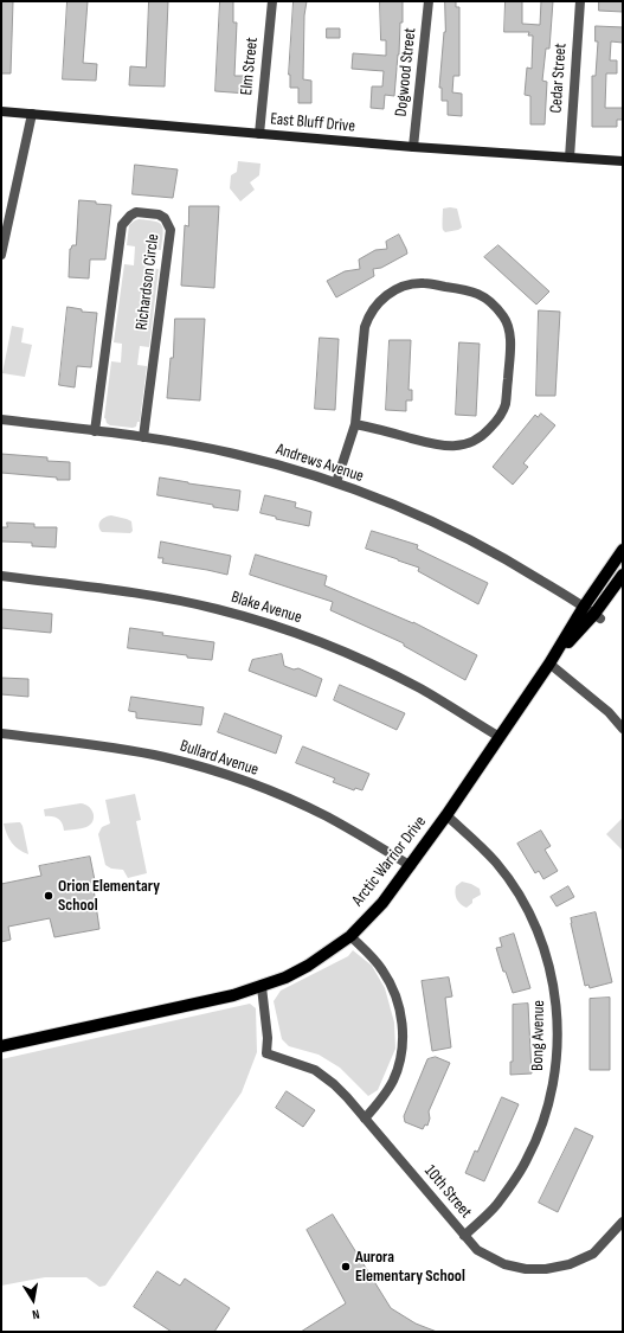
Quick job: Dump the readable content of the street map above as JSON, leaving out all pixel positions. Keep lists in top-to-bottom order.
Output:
{
  "streets": {
    "main road": ["Arctic Warrior Drive"],
    "street": [
      "Elm Street",
      "Dogwood Street",
      "Cedar Street",
      "East Bluff Drive",
      "Richardson Circle",
      "Andrews Avenue",
      "Blake Avenue",
      "Bullard Avenue",
      "Bong Avenue",
      "10th Street"
    ]
  },
  "crossings": [
    ["Elm Street", "East Bluff Drive"],
    ["Dogwood Street", "East Bluff Drive"],
    ["Cedar Street", "East Bluff Drive"],
    ["Richardson Circle", "Andrews Avenue"],
    ["Andrews Avenue", "Arctic Warrior Drive"],
    ["Blake Avenue", "Arctic Warrior Drive"],
    ["Bullard Avenue", "Arctic Warrior Drive"],
    ["Arctic Warrior Drive", "Bong Avenue"],
    ["Arctic Warrior Drive", "10th Street"],
    ["Bong Avenue", "10th Street"]
  ],
  "places": ["Orion Elementary School", "Aurora Elementary School"],
  "north": "bottom"
}
